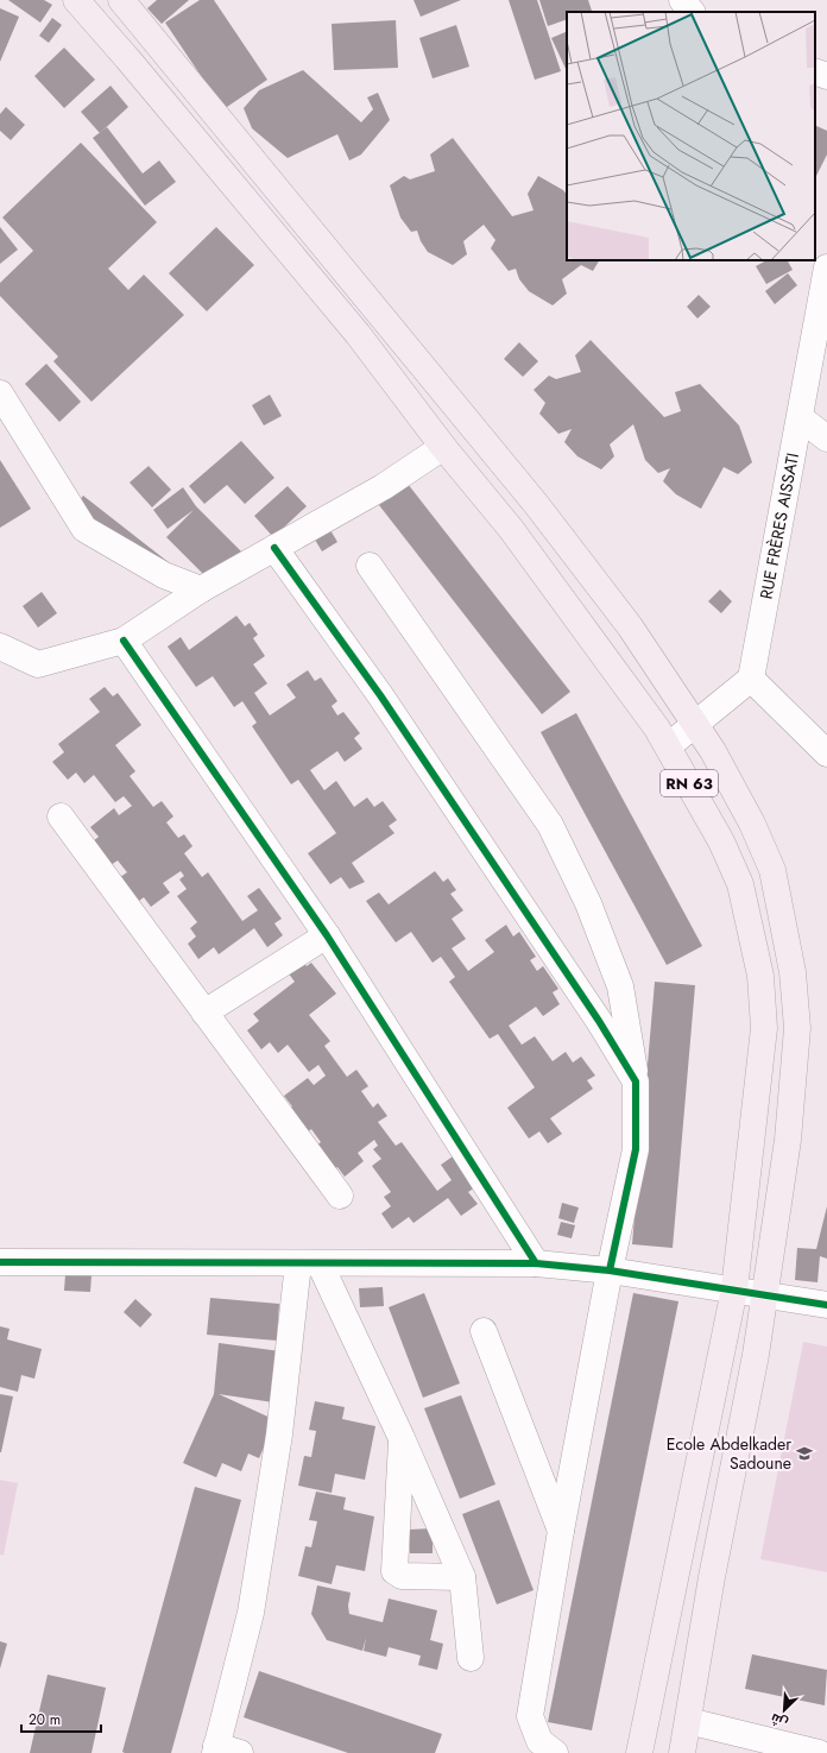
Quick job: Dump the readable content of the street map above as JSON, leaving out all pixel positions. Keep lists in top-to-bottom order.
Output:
{
  "streets": {
    "main road": ["RN 63"],
    "street": ["RUE FRÈRES AISSATI"]
  },
  "places": {
    "school or university": ["Ecole Abdelkader Sadoune"]
  },
  "scale_bar": "20 m",
  "north": "bottom left"
}
